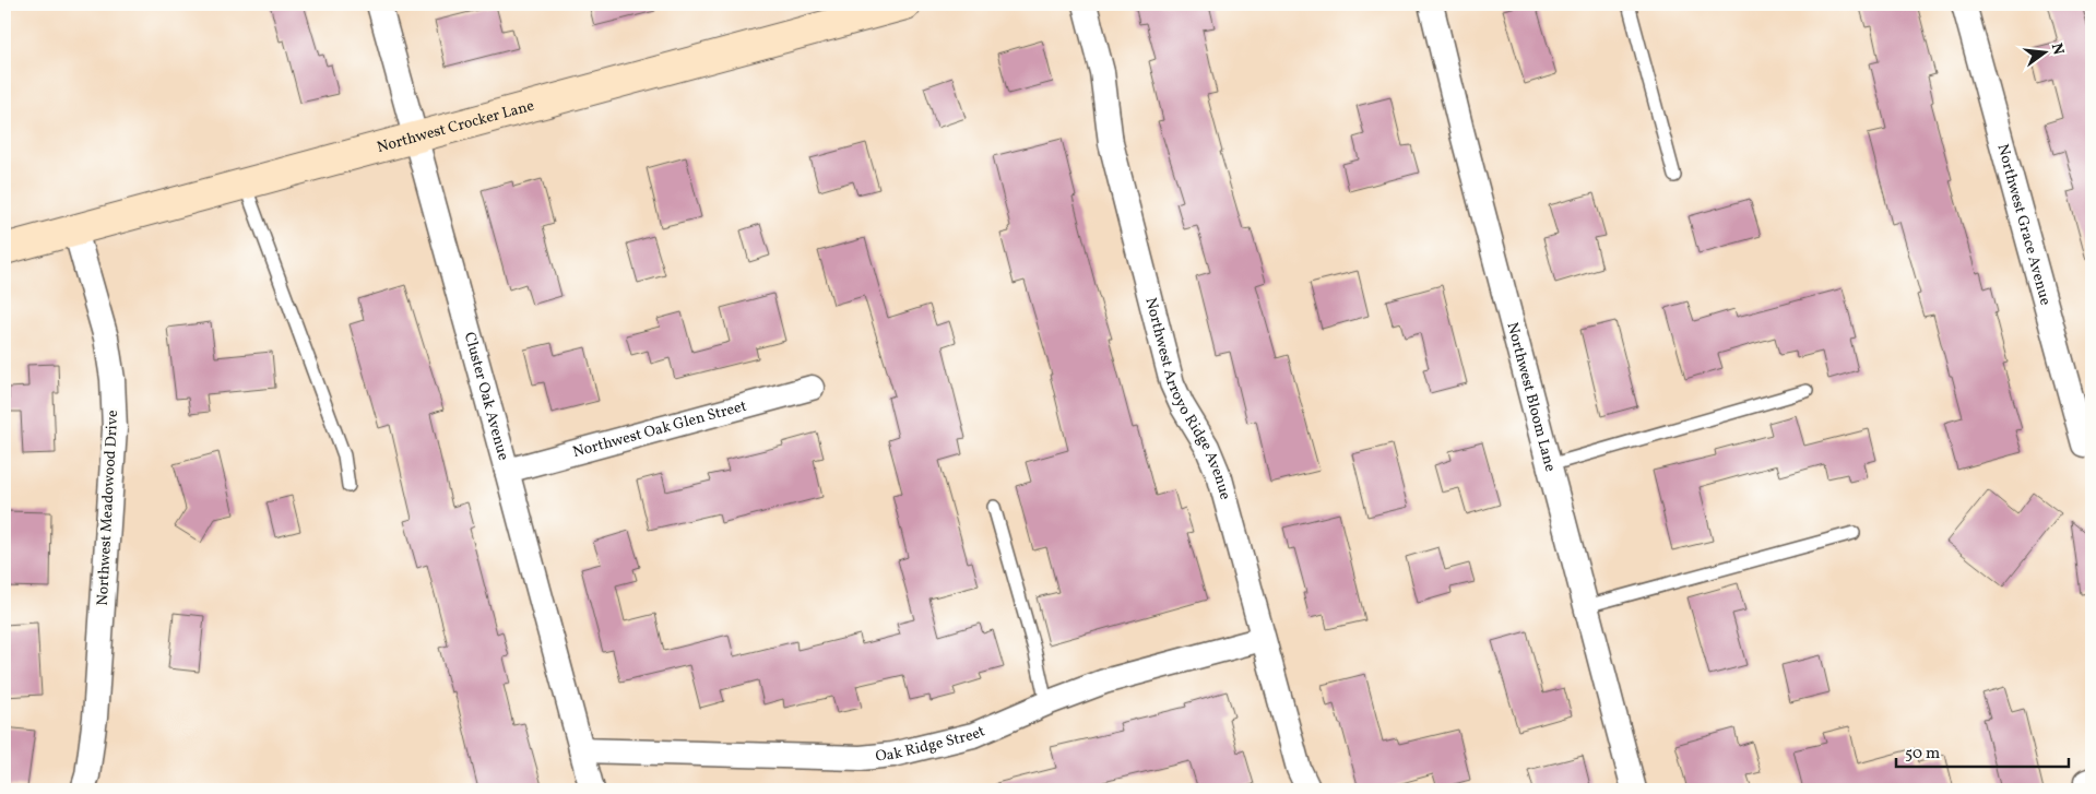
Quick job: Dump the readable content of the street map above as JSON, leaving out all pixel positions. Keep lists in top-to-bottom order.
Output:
{
  "streets": {
    "street": [
      "Northwest Crocker Lane",
      "Northwest Grace Avenue",
      "Cluster Oak Avenue",
      "Northwest Bloom Lane",
      "Northwest Arroyo Ridge Avenue",
      "Northwest Oak Glen Street",
      "Northwest Meadowood Drive",
      "Oak Ridge Street"
    ]
  },
  "crossings": [
    ["Northwest Crocker Lane", "Cluster Oak Avenue"],
    ["Northwest Crocker Lane", "Northwest Meadowood Drive"],
    ["Cluster Oak Avenue", "Northwest Oak Glen Street"],
    ["Cluster Oak Avenue", "Oak Ridge Street"],
    ["Northwest Arroyo Ridge Avenue", "Oak Ridge Street"]
  ],
  "scale_bar": "50 m",
  "north": "right"
}
